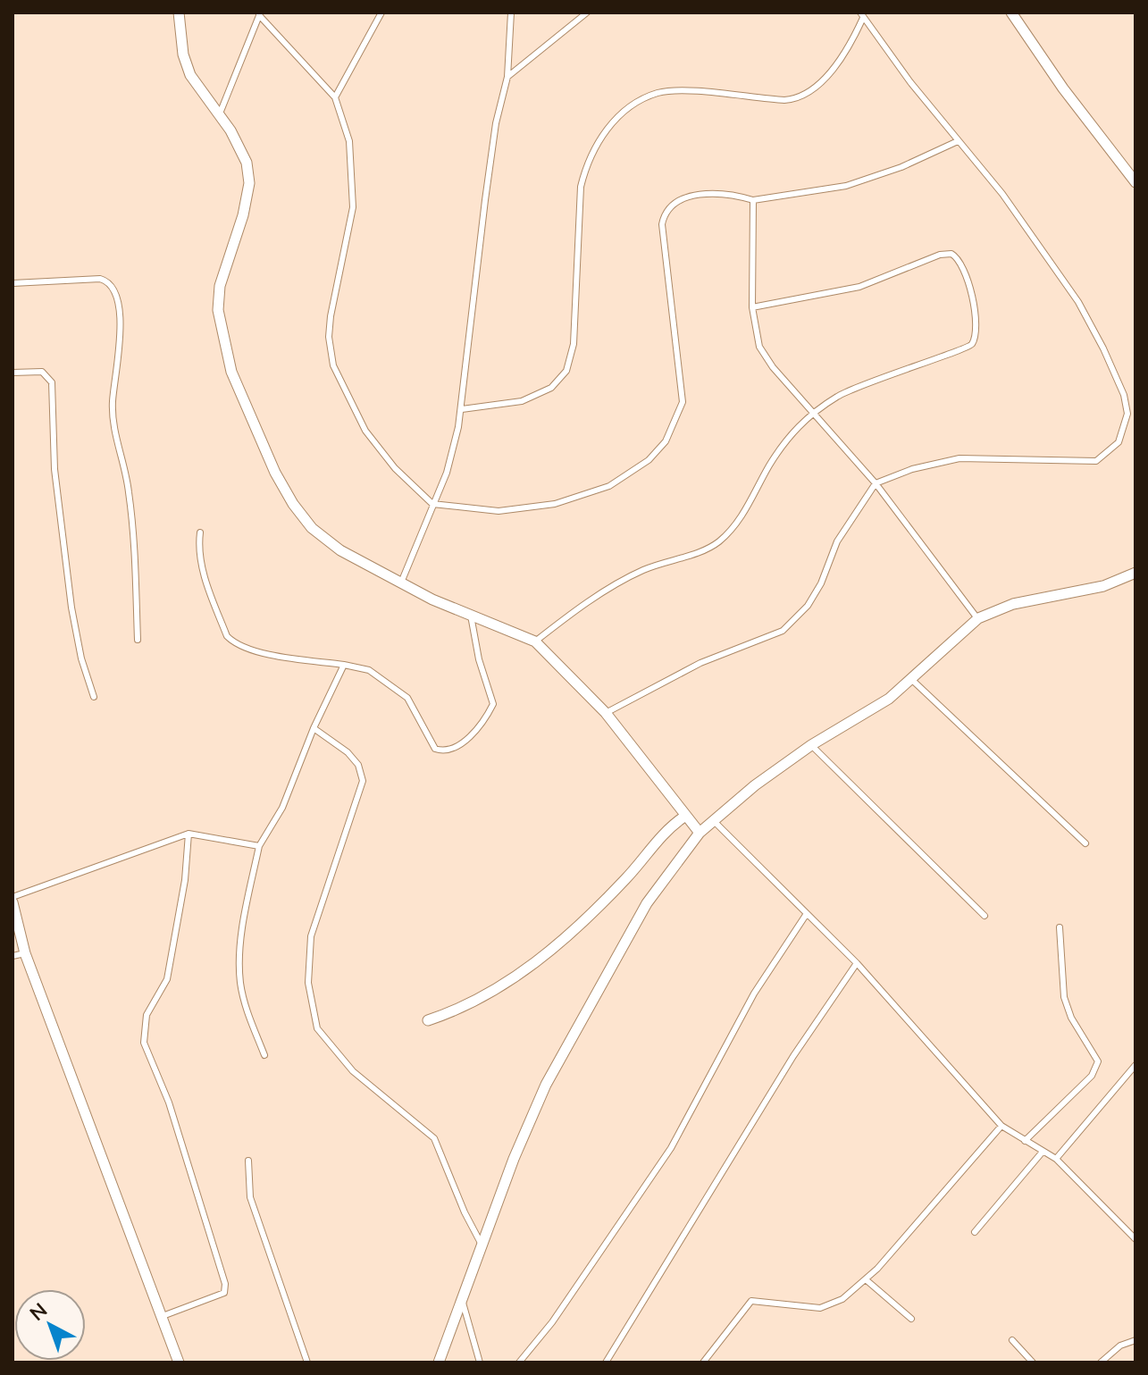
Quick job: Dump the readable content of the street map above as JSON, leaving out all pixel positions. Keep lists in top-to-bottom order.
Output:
{
  "north": "top left"
}
